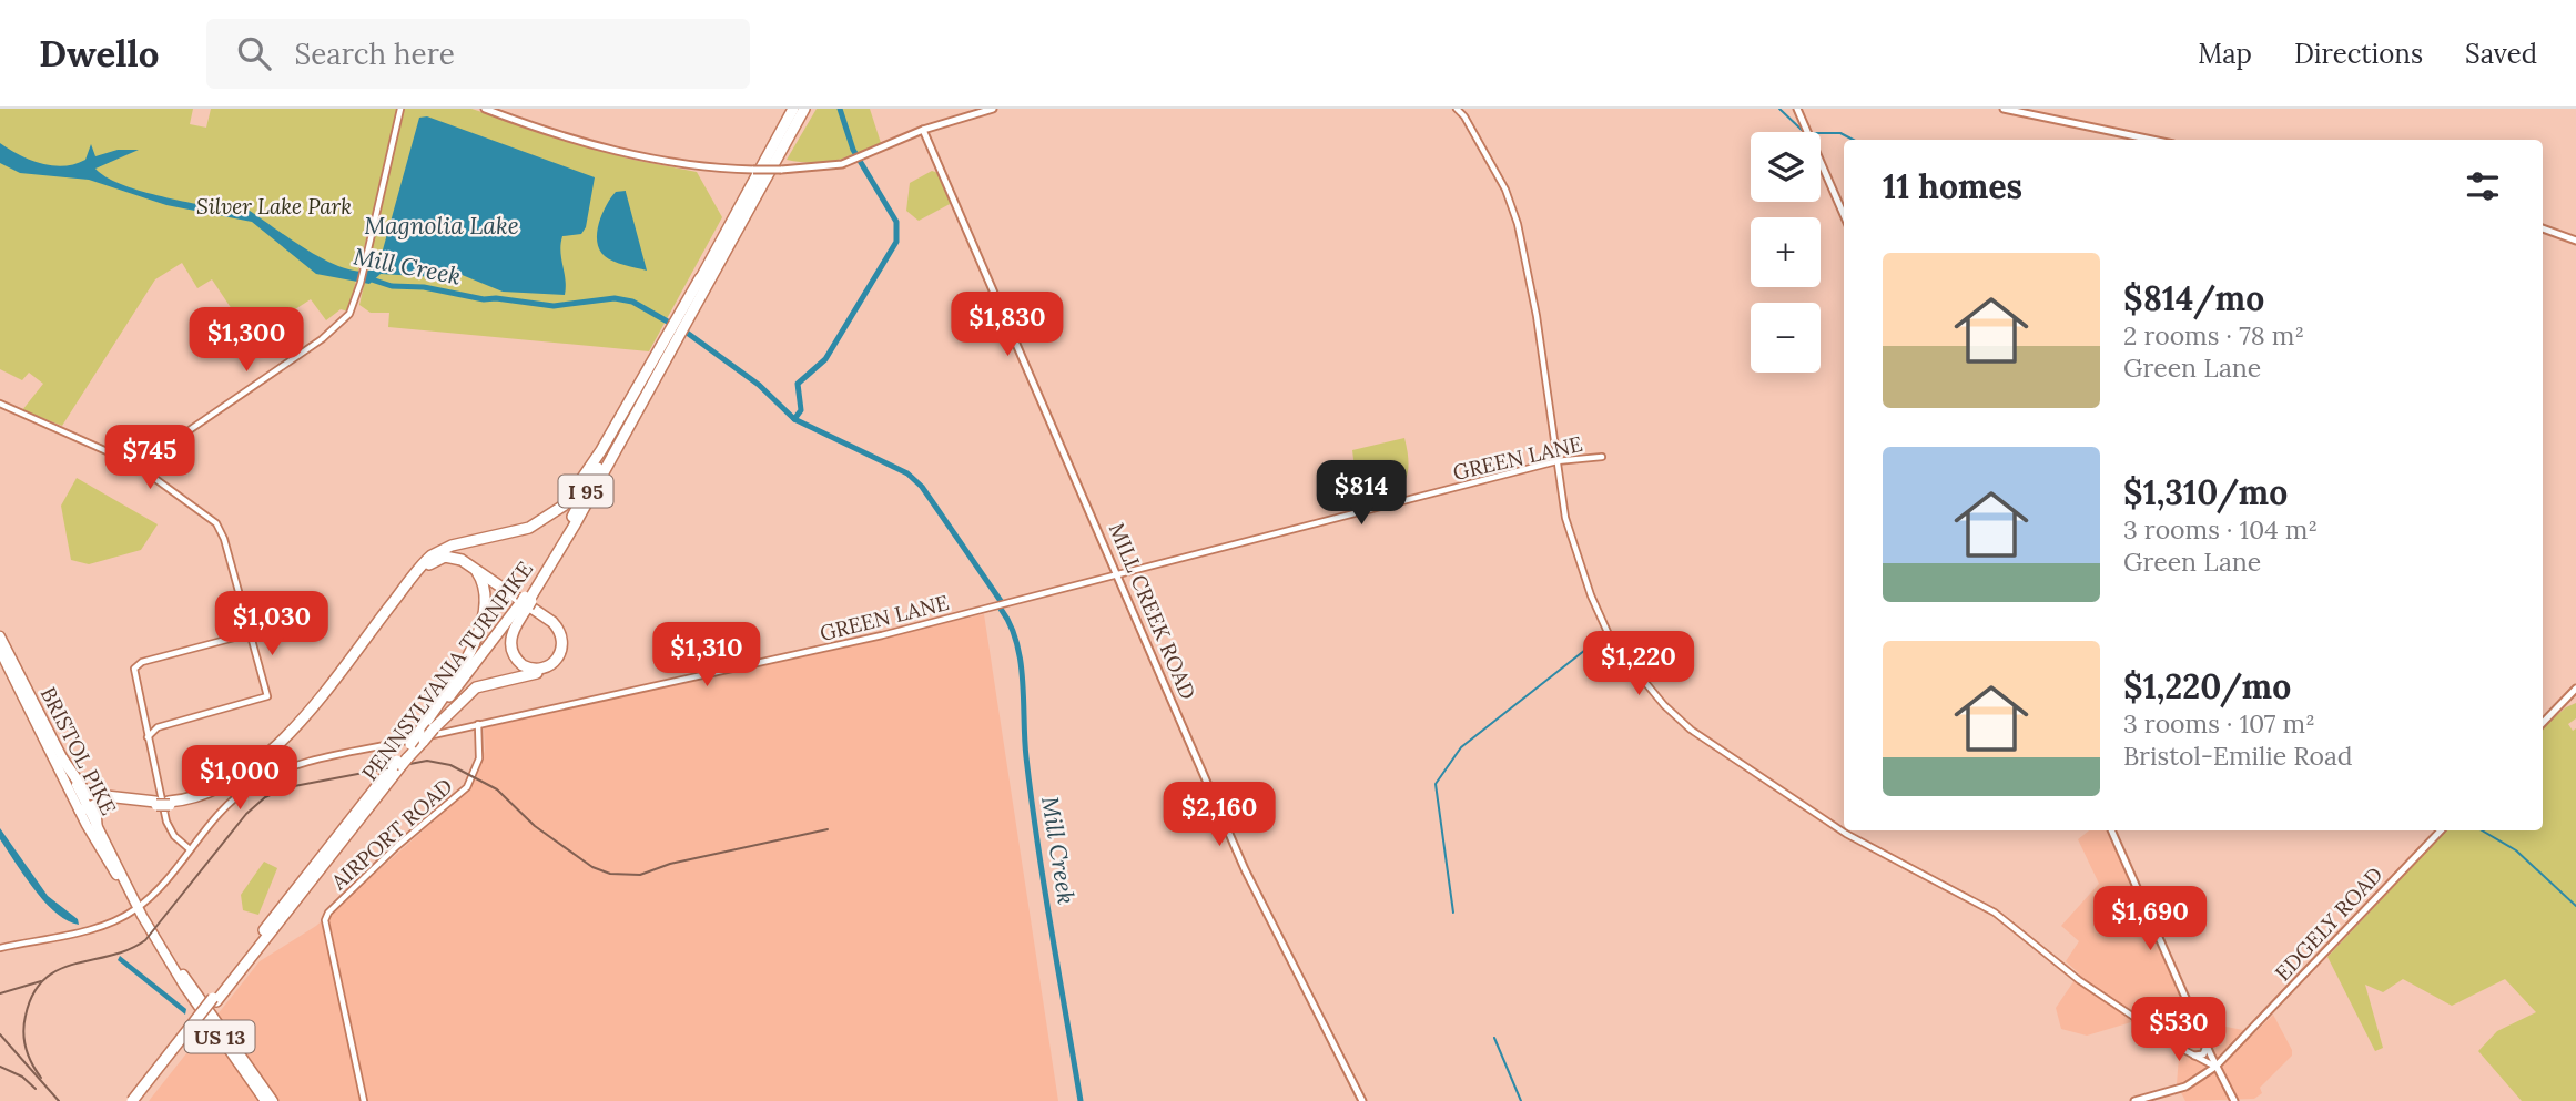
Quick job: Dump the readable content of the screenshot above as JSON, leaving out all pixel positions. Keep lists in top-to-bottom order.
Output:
{
  "streets": {
    "highway": [
      "I 95",
      "PENNSYLVANIA TURNPIKE",
      "BRISTOL PIKE",
      "US 13"
    ],
    "main road": ["MILL CREEK ROAD", "EDGELY ROAD"],
    "street": ["GREEN LANE", "AIRPORT ROAD"]
  },
  "crossings": [
    ["GREEN LANE", "MILL CREEK ROAD"],
    ["GREEN LANE", "BRISTOL PIKE"],
    ["GREEN LANE", "AIRPORT ROAD"]
  ],
  "water": ["Magnolia Lake", "Mill Creek"],
  "parks": ["Silver Lake Park"],
  "page": {
    "header": "Dwello",
    "search": "Search here",
    "nav": ["Map", "Directions", "Saved"],
    "map_buttons": ["+", "−"],
    "heading": "11 homes",
    "list": [
      {
        "name": "$814/mo",
        "note": "2 rooms · 78 m² · Green Lane"
      },
      {
        "name": "$1,310/mo",
        "note": "3 rooms · 104 m² · Green Lane"
      },
      {
        "name": "$1,220/mo",
        "note": "3 rooms · 107 m² · Bristol-Emilie Road"
      }
    ],
    "price": [
      "$1,830",
      "$1,300",
      "$745",
      "$814",
      "$1,030",
      "$1,310",
      "$1,220",
      "$1,000",
      "$2,160",
      "$1,690",
      "$530"
    ]
  }
}
